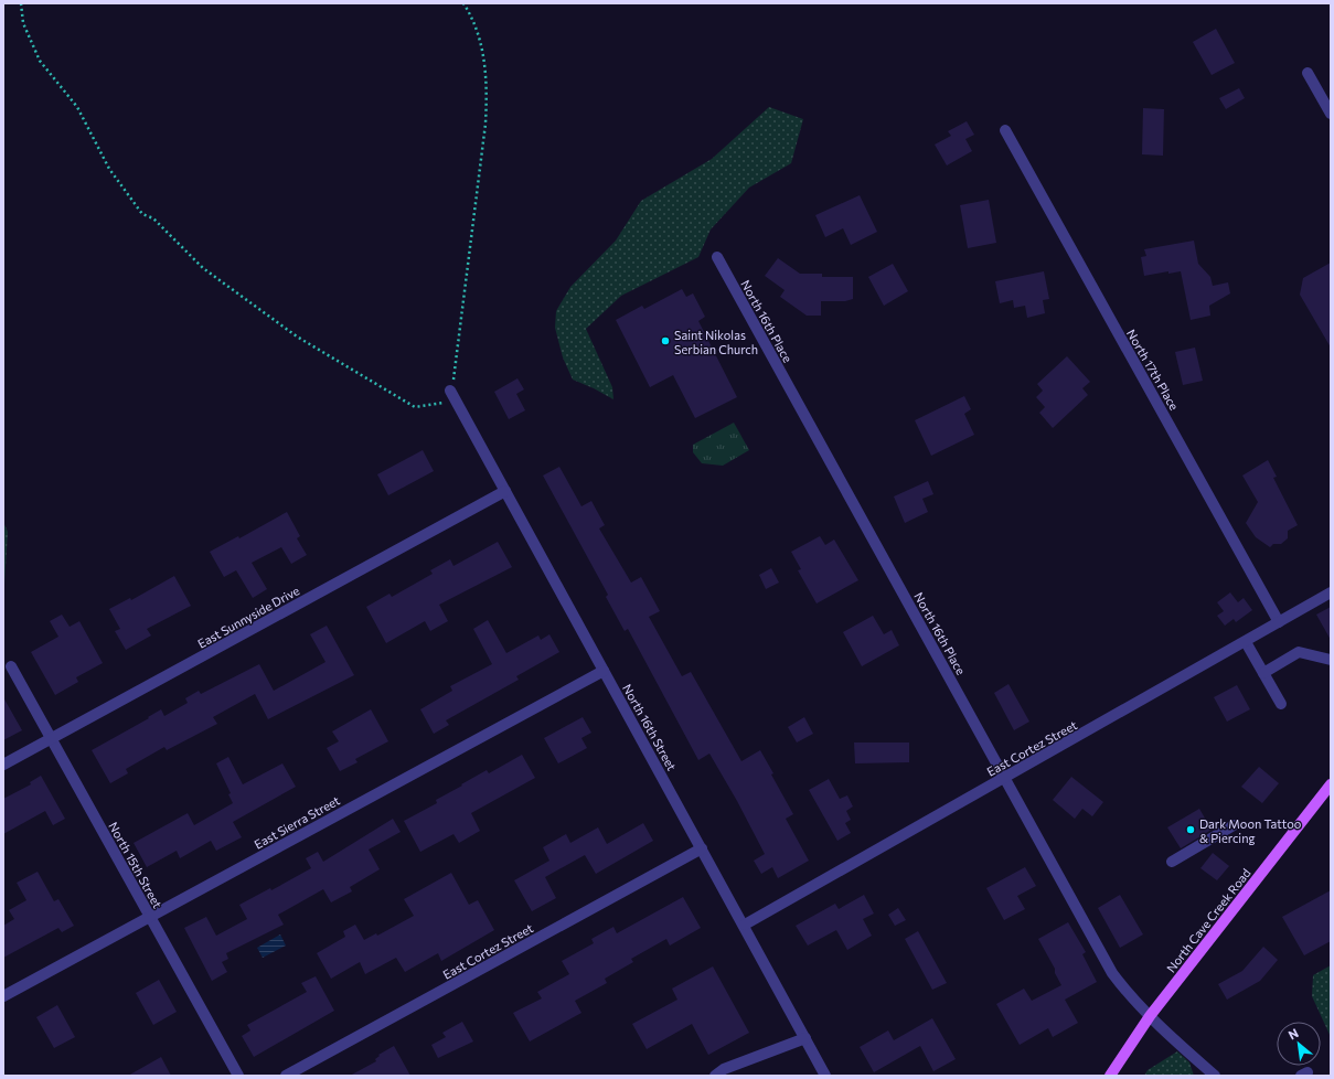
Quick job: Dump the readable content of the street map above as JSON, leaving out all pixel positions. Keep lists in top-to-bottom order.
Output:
{
  "streets": {
    "main road": ["North Cave Creek Road"],
    "street": [
      "North 16th Place",
      "North 17th Place",
      "East Sunnyside Drive",
      "North 16th Street",
      "East Cortez Street",
      "East Sierra Street",
      "North 15th Street"
    ]
  },
  "crossings": [
    ["North 16th Place", "East Cortez Street"],
    ["North 16th Place", "North Cave Creek Road"],
    ["North 17th Place", "East Cortez Street"],
    ["East Sunnyside Drive", "North 16th Street"],
    ["East Sunnyside Drive", "North 15th Street"],
    ["North 16th Street", "East Cortez Street"],
    ["North 16th Street", "East Sierra Street"],
    ["East Sierra Street", "North 15th Street"]
  ],
  "places": ["Saint Nikolas Serbian Church", "Dark Moon Tattoo & Piercing"],
  "north": "top left"
}
